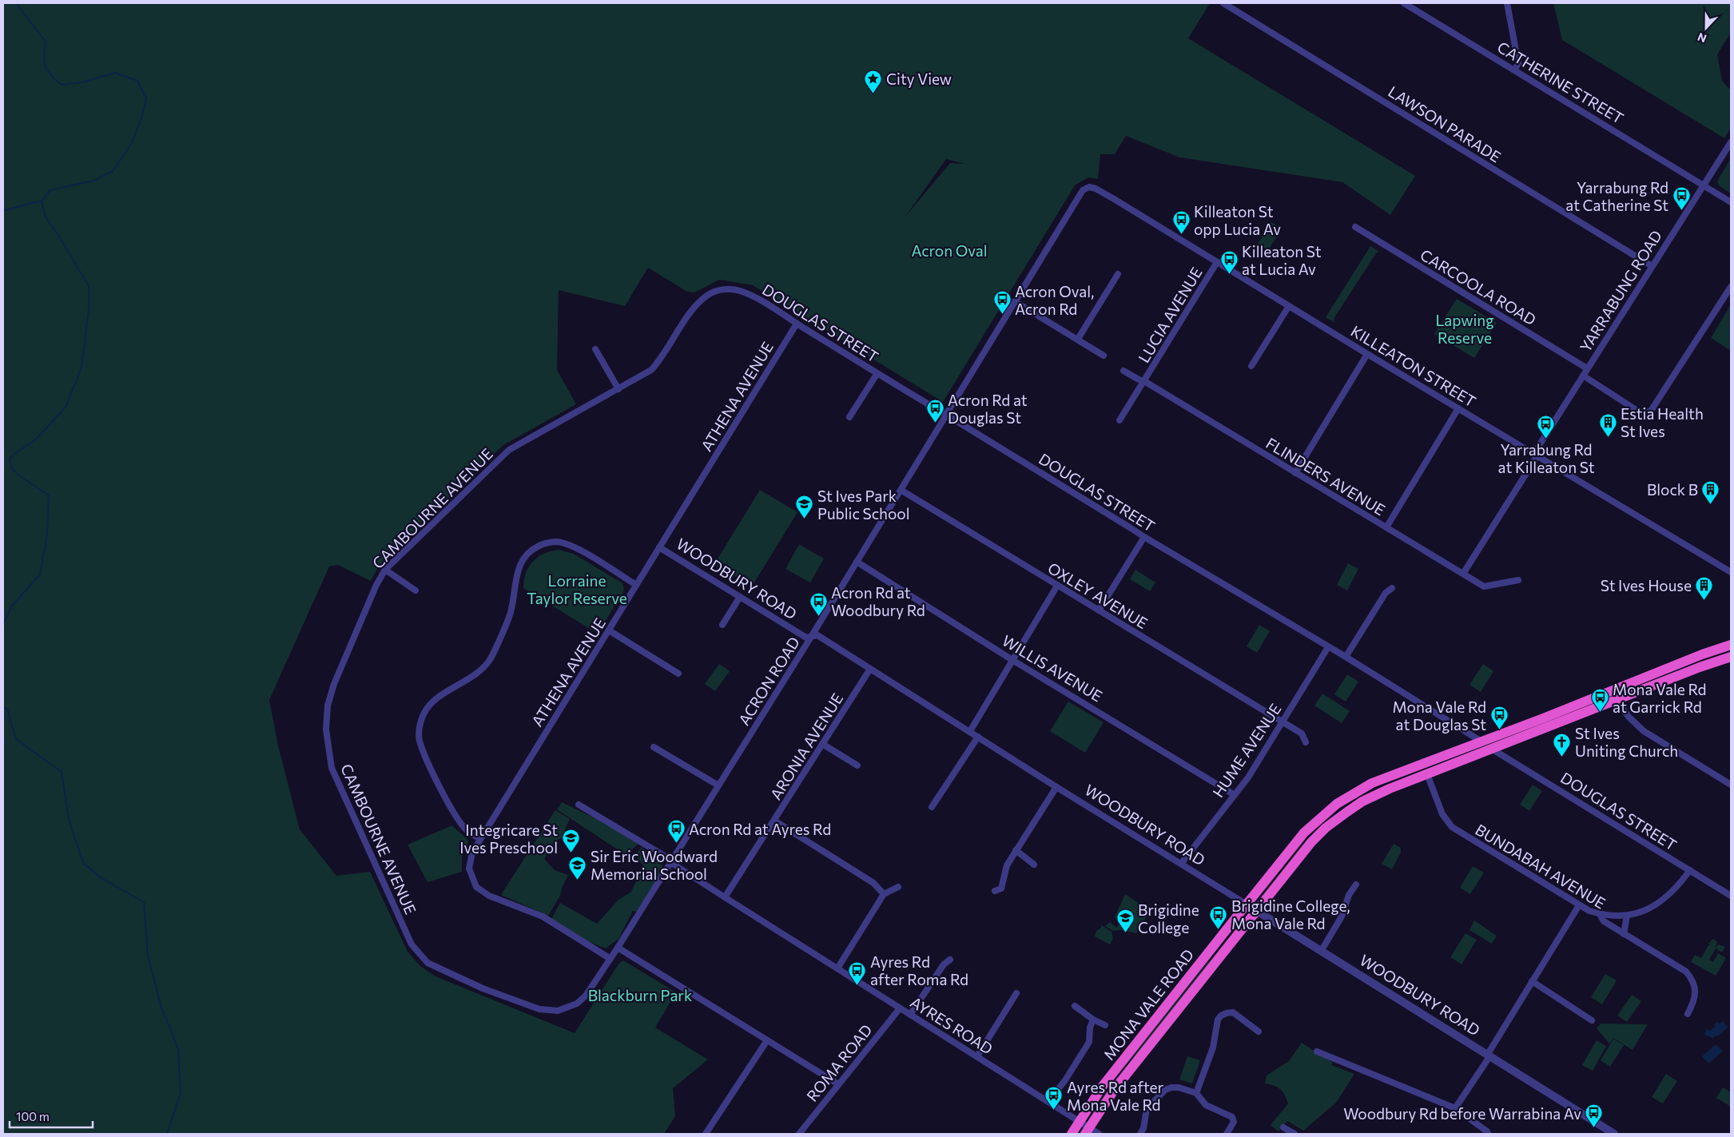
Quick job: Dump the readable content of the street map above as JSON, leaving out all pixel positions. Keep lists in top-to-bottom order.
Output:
{
  "streets": {
    "highway": ["MONA VALE ROAD"],
    "street": [
      "CATHERINE STREET",
      "LAWSON PARADE",
      "CARCOOLA ROAD",
      "YARRABUNG ROAD",
      "LUCIA AVENUE",
      "DOUGLAS STREET",
      "KILLEATON STREET",
      "ATHENA AVENUE",
      "FLINDERS AVENUE",
      "CAMBOURNE AVENUE",
      "WOODBURY ROAD",
      "OXLEY AVENUE",
      "WILLIS AVENUE",
      "ACRON ROAD",
      "ARONIA AVENUE",
      "HUME AVENUE",
      "BUNDABAH AVENUE",
      "AYRES ROAD",
      "ROMA ROAD"
    ]
  },
  "crossings": [
    ["CATHERINE STREET", "YARRABUNG ROAD"],
    ["LAWSON PARADE", "YARRABUNG ROAD"],
    ["CARCOOLA ROAD", "YARRABUNG ROAD"],
    ["YARRABUNG ROAD", "KILLEATON STREET"],
    ["YARRABUNG ROAD", "FLINDERS AVENUE"],
    ["LUCIA AVENUE", "KILLEATON STREET"],
    ["LUCIA AVENUE", "FLINDERS AVENUE"],
    ["DOUGLAS STREET", "ATHENA AVENUE"],
    ["DOUGLAS STREET", "CAMBOURNE AVENUE"],
    ["DOUGLAS STREET", "ACRON ROAD"],
    ["DOUGLAS STREET", "HUME AVENUE"],
    ["DOUGLAS STREET", "MONA VALE ROAD"],
    ["KILLEATON STREET", "ACRON ROAD"],
    ["ATHENA AVENUE", "CAMBOURNE AVENUE"],
    ["ATHENA AVENUE", "WOODBURY ROAD"],
    ["ATHENA AVENUE", "ACRON ROAD"],
    ["CAMBOURNE AVENUE", "ACRON ROAD"],
    ["WOODBURY ROAD", "ACRON ROAD"],
    ["WOODBURY ROAD", "ARONIA AVENUE"],
    ["WOODBURY ROAD", "HUME AVENUE"],
    ["WOODBURY ROAD", "MONA VALE ROAD"],
    ["OXLEY AVENUE", "ACRON ROAD"],
    ["OXLEY AVENUE", "HUME AVENUE"],
    ["WILLIS AVENUE", "ACRON ROAD"],
    ["WILLIS AVENUE", "HUME AVENUE"],
    ["ACRON ROAD", "AYRES ROAD"],
    ["ARONIA AVENUE", "AYRES ROAD"],
    ["BUNDABAH AVENUE", "MONA VALE ROAD"],
    ["MONA VALE ROAD", "AYRES ROAD"],
    ["AYRES ROAD", "ROMA ROAD"]
  ],
  "parks": [
    "Acron Oval",
    "Lapwing Reserve",
    "Lorraine Taylor Reserve",
    "Blackburn Park"
  ],
  "places": {
    "place": ["City View"],
    "bus stop": [
      "Yarrabung Rd at Catherine St",
      "Killeaton St opp Lucia Av",
      "Killeaton St at Lucia Av",
      "Acron Oval, Acron Rd",
      "Acron Rd at Douglas St",
      "Yarrabung Rd at Killeaton St",
      "Acron Rd at Woodbury Rd",
      "Mona Vale Rd at Garrick Rd",
      "Mona Vale Rd at Douglas St",
      "Acron Rd at Ayres Rd",
      "Brigidine College, Mona Vale Rd",
      "Ayres Rd after Roma Rd",
      "Ayres Rd after Mona Vale Rd",
      "Woodbury Rd before Warrabina Av"
    ],
    "building": ["Estia Health St Ives", "Block B", "St Ives House"],
    "school or university": [
      "St Ives Park Public School",
      "Integricare St Ives Preschool",
      "Sir Eric Woodward Memorial School",
      "Brigidine College"
    ],
    "church": ["St Ives Uniting Church"]
  },
  "scale_bar": "100 m",
  "north": "bottom"
}
